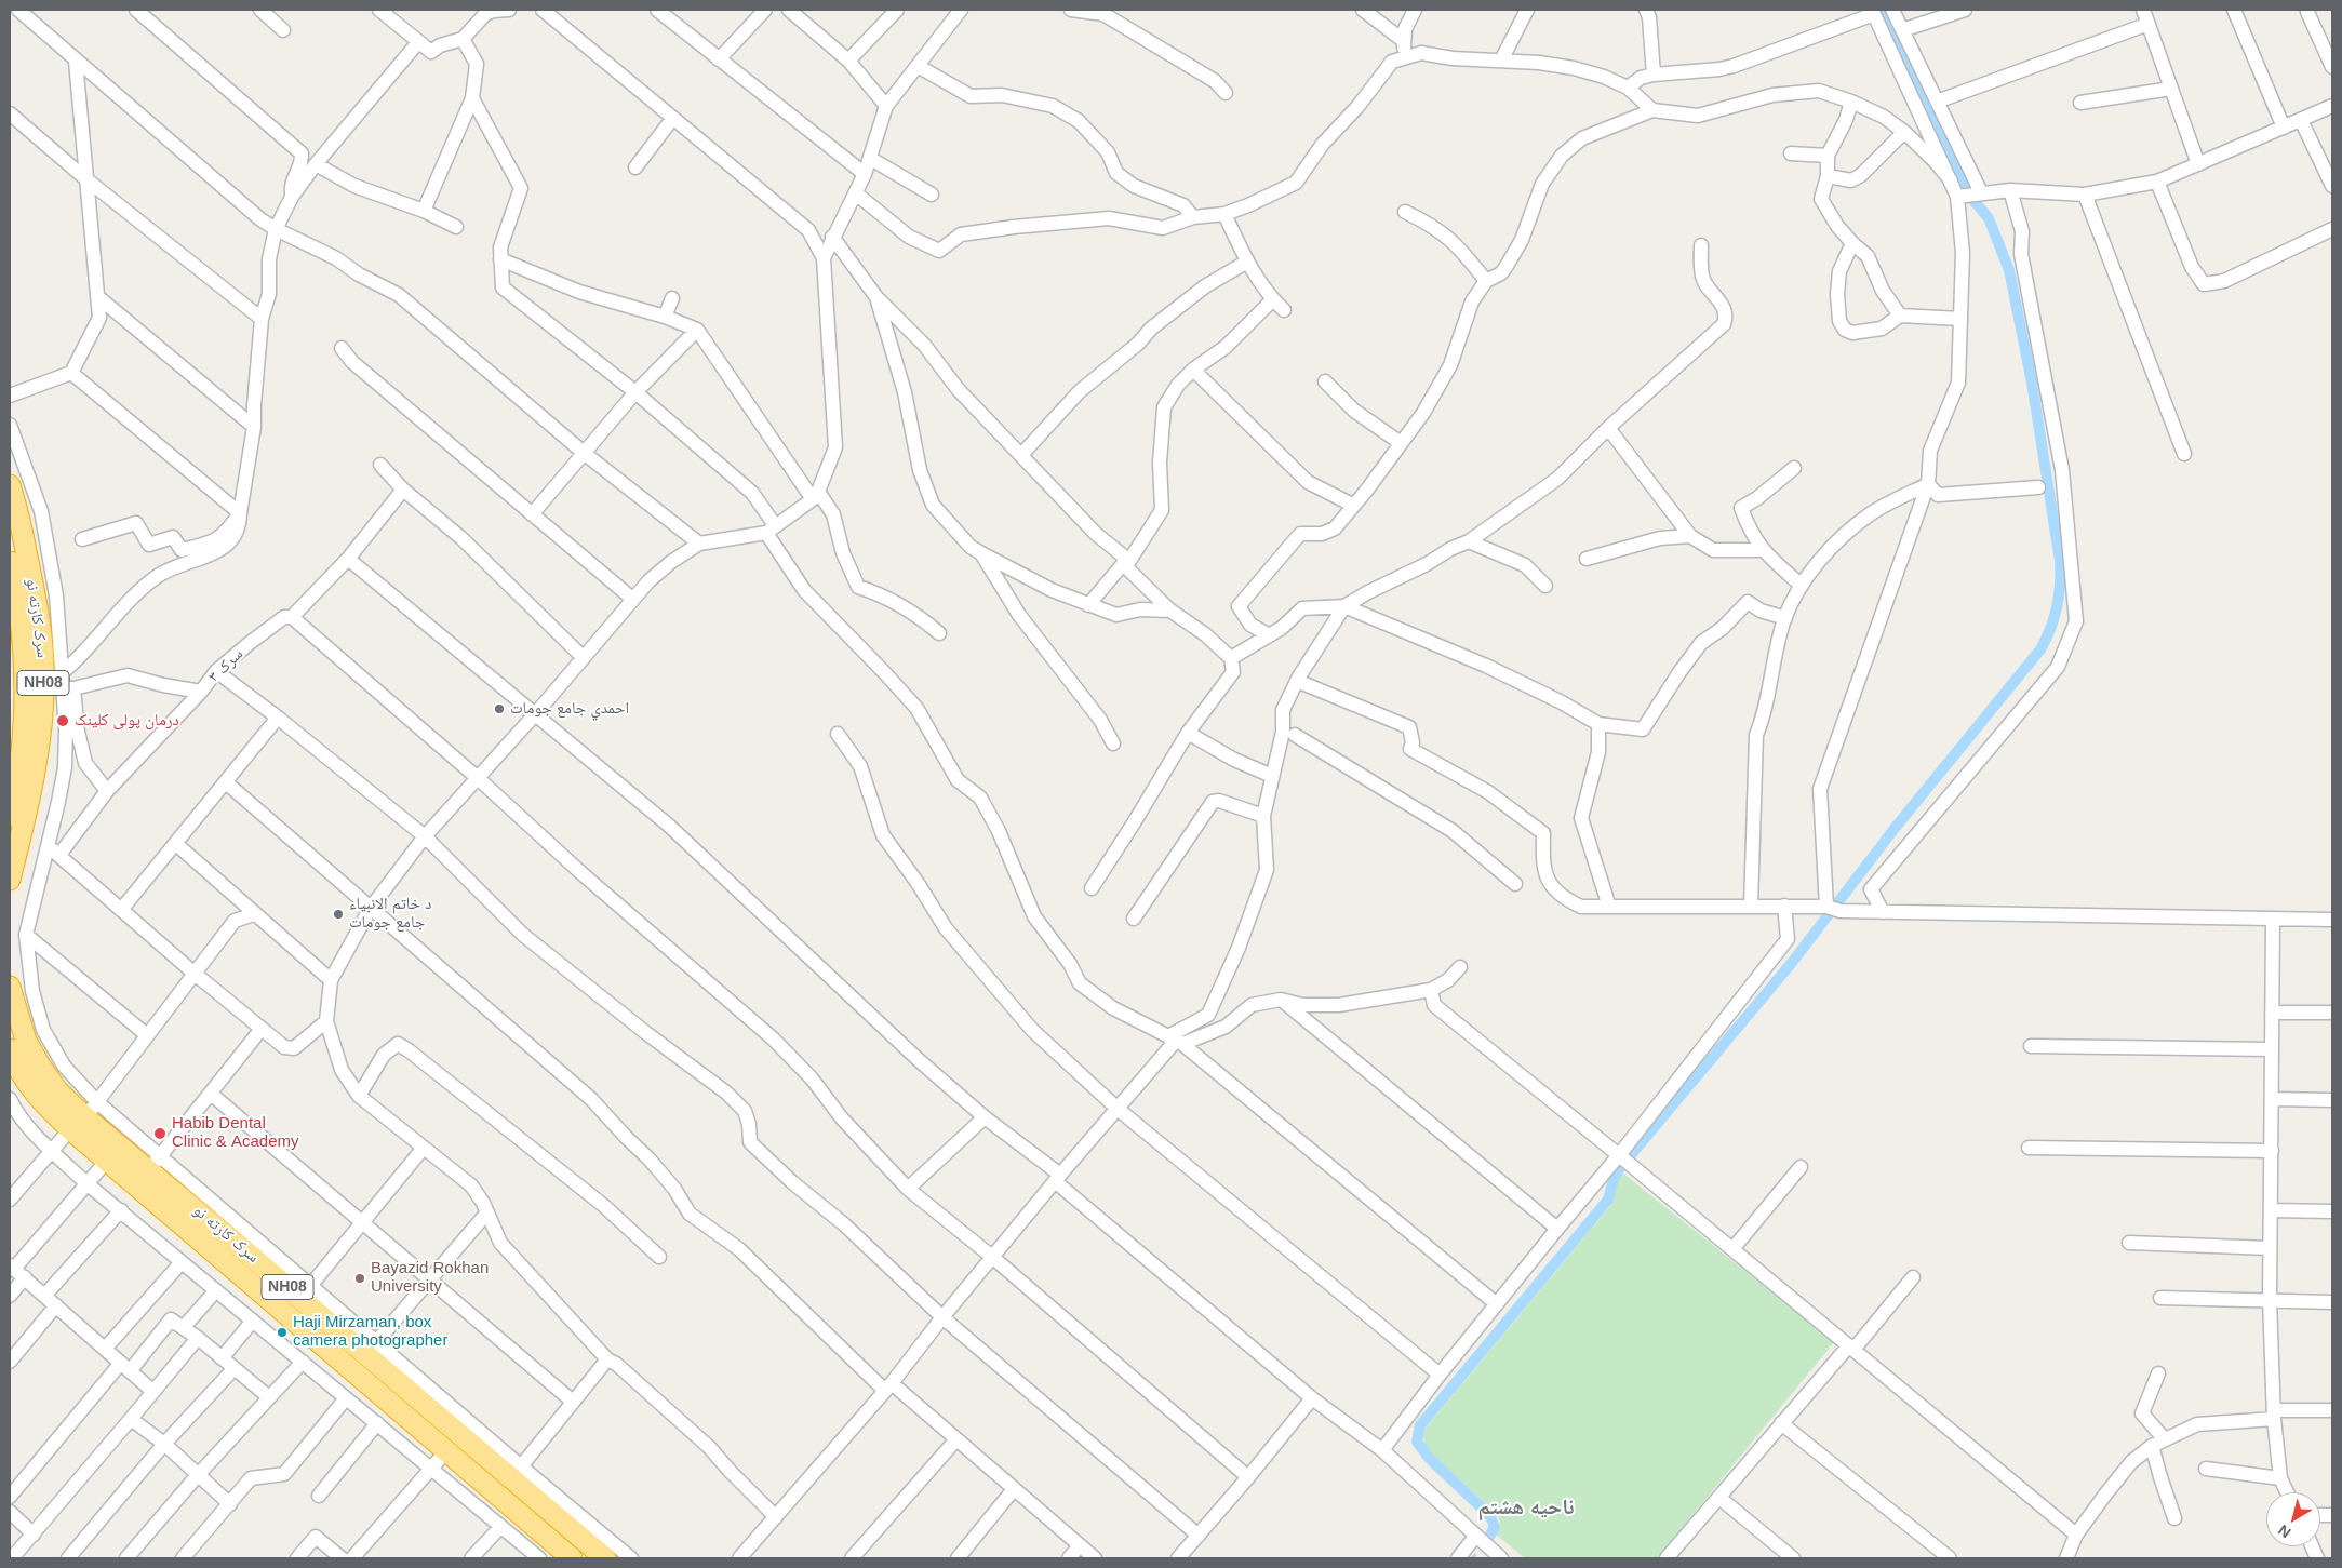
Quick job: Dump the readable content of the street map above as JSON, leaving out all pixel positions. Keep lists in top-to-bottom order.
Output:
{
  "streets": {
    "highway": ["سرک کارته نو", "NH08"],
    "street": ["سرک ۳"]
  },
  "districts": ["ناحیه هشتم"],
  "places": [
    "احمدي جامع جومات",
    "درمان پولی کلینک",
    "د خاتم الانبیاء جامع جومات",
    "Habib Dental Clinic & Academy",
    "Bayazid Rokhan University",
    "Haji Mirzaman, box camera photographer"
  ],
  "north": "bottom left"
}
